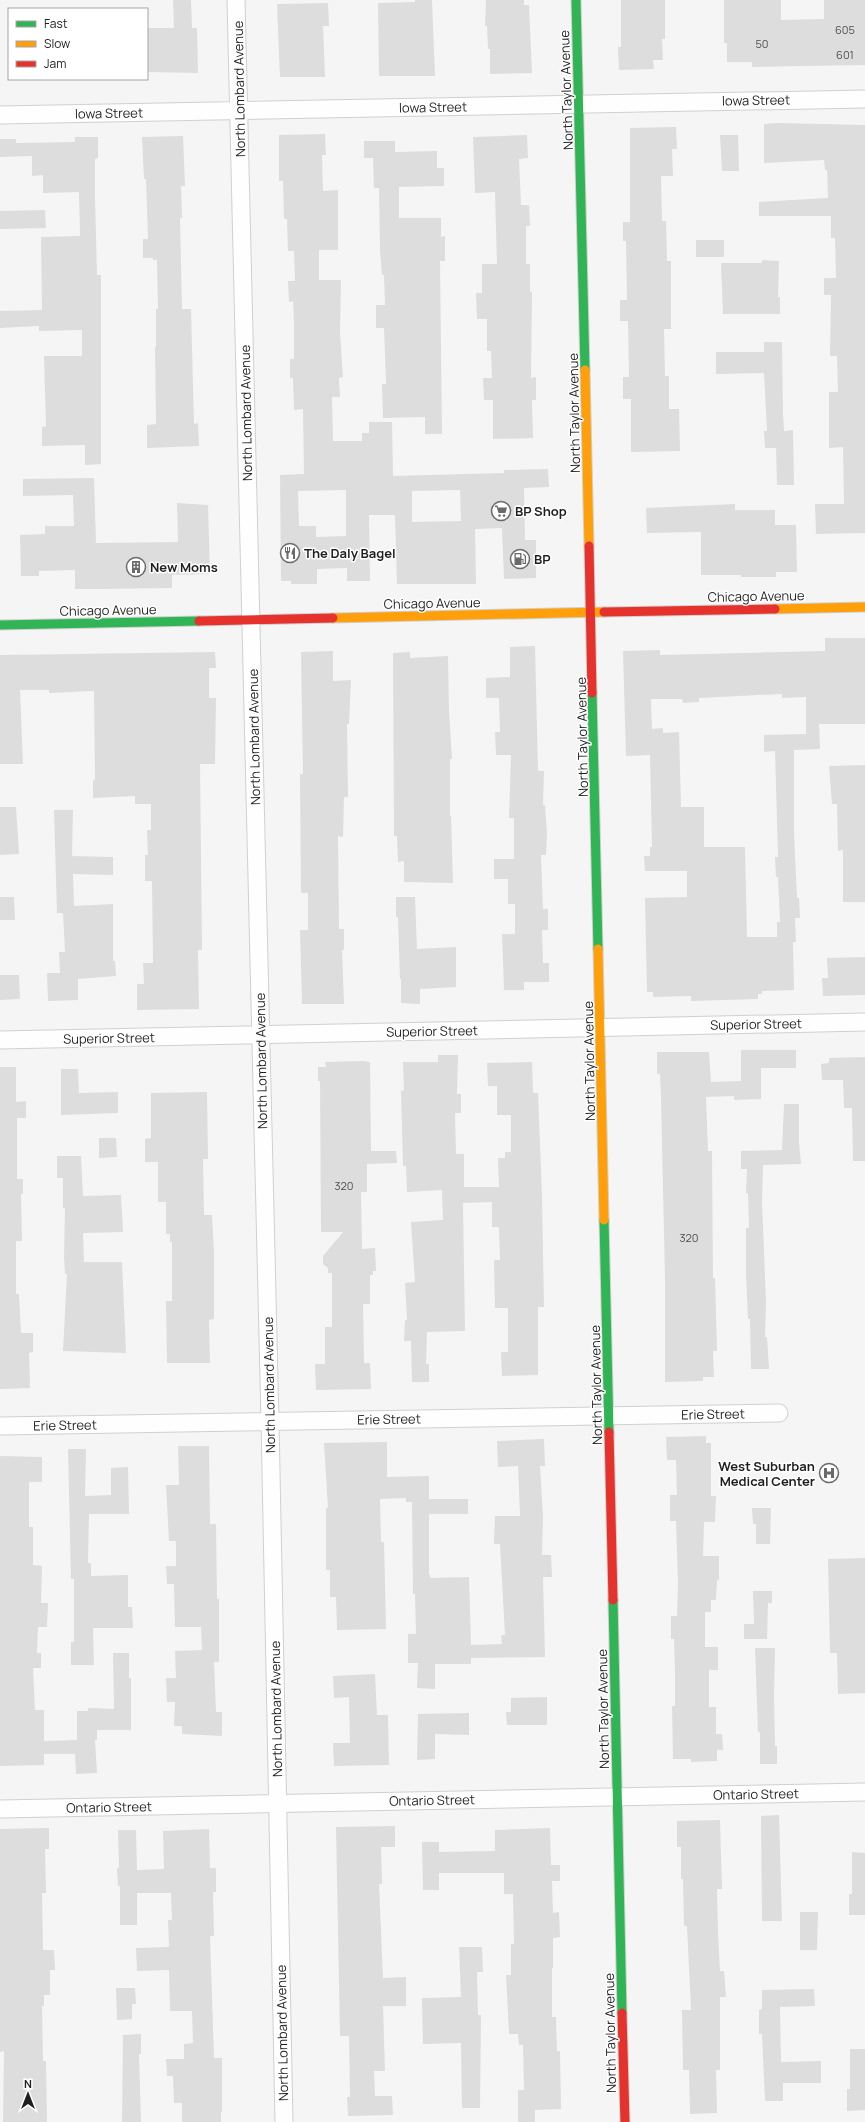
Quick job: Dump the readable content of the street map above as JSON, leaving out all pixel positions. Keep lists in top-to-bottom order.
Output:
{
  "streets": {
    "street": [
      "North Lombard Avenue",
      "North Taylor Avenue",
      "Iowa Street",
      "Chicago Avenue",
      "Superior Street",
      "Erie Street",
      "Ontario Street"
    ]
  },
  "crossings": [
    ["North Lombard Avenue", "Iowa Street"],
    ["North Lombard Avenue", "Chicago Avenue"],
    ["North Lombard Avenue", "Superior Street"],
    ["North Lombard Avenue", "Erie Street"],
    ["North Lombard Avenue", "Ontario Street"],
    ["North Taylor Avenue", "Iowa Street"],
    ["North Taylor Avenue", "Chicago Avenue"],
    ["North Taylor Avenue", "Superior Street"],
    ["North Taylor Avenue", "Erie Street"],
    ["North Taylor Avenue", "Ontario Street"]
  ],
  "places": {
    "supermarket": ["BP Shop"],
    "restaurant": ["The Daly Bagel"],
    "fuel station": ["BP"],
    "building": ["New Moms"],
    "hospital": ["West Suburban Medical Center"]
  },
  "house_numbers": [
    "605",
    "50",
    "601",
    "320",
    "320"
  ],
  "legend": ["Fast", "Slow", "Jam"],
  "north": "top"
}
